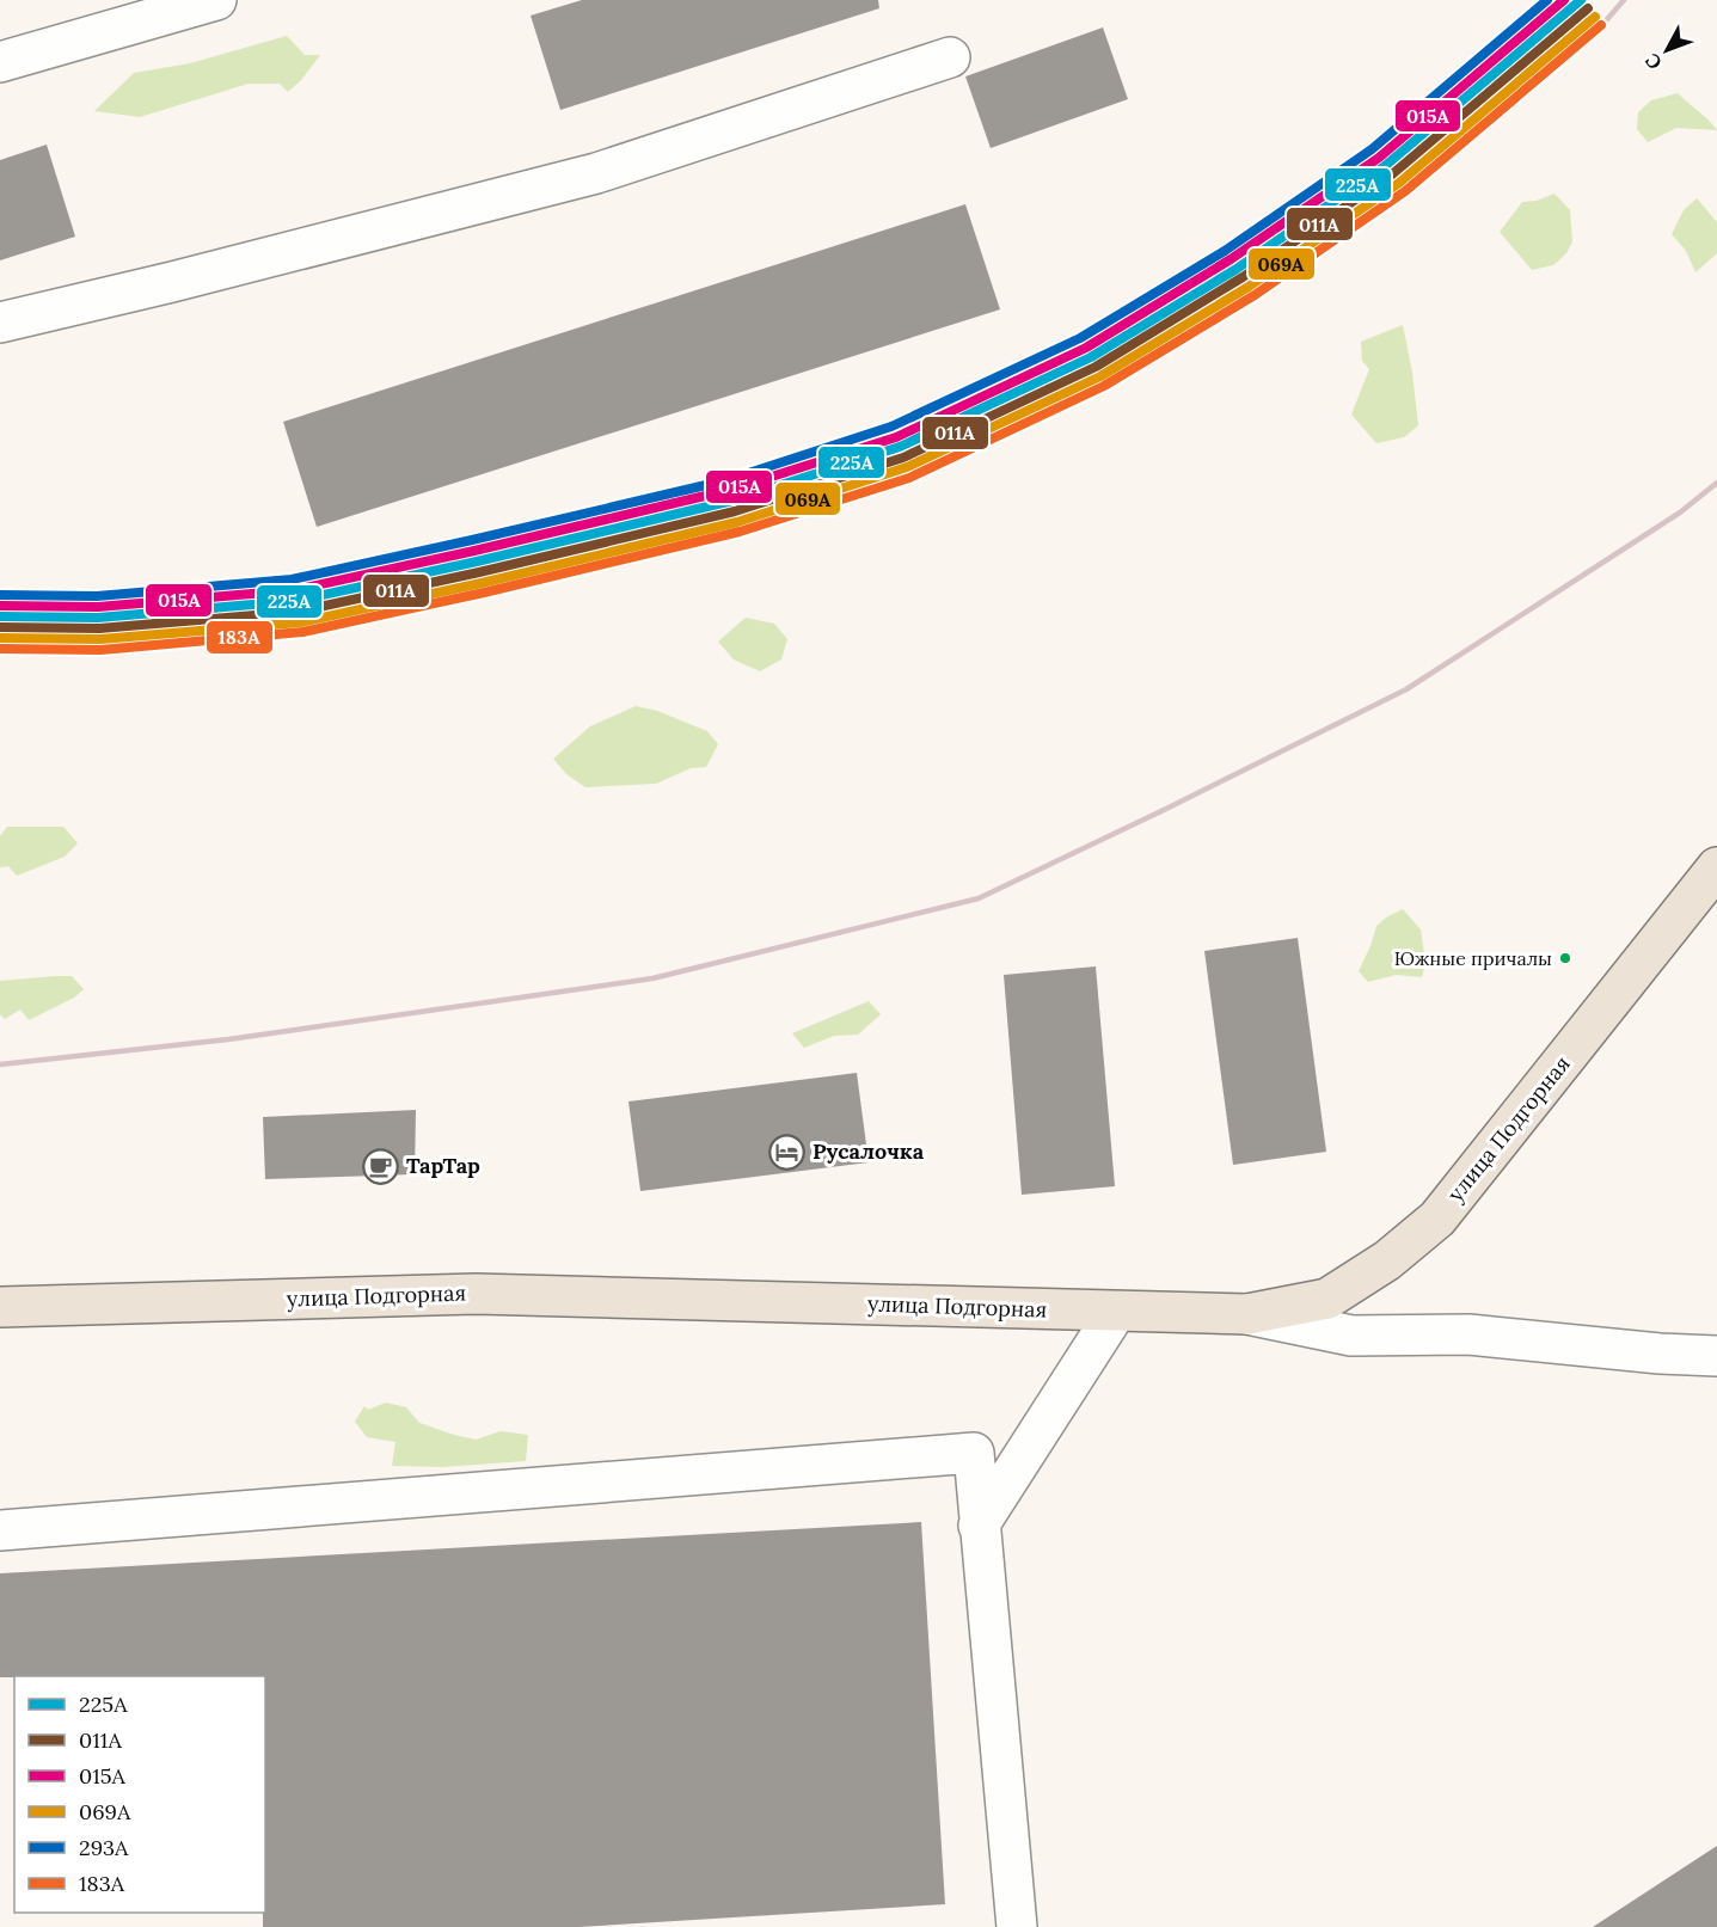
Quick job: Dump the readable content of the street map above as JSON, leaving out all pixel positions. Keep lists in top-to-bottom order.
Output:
{
  "streets": {
    "main road": ["улица Подгорная"]
  },
  "places": {
    "other": ["Южные причалы"],
    "hotel": ["Русалочка"],
    "cafe": ["ТарТар"]
  },
  "lines": [
    "transit line 225А",
    "transit line 015А",
    "transit line 293А",
    "transit line 011А",
    "transit line 069А",
    "transit line 183А"
  ],
  "legend": [
    "225А",
    "011А",
    "015А",
    "069А",
    "293А",
    "183А"
  ],
  "north": "bottom left"
}
